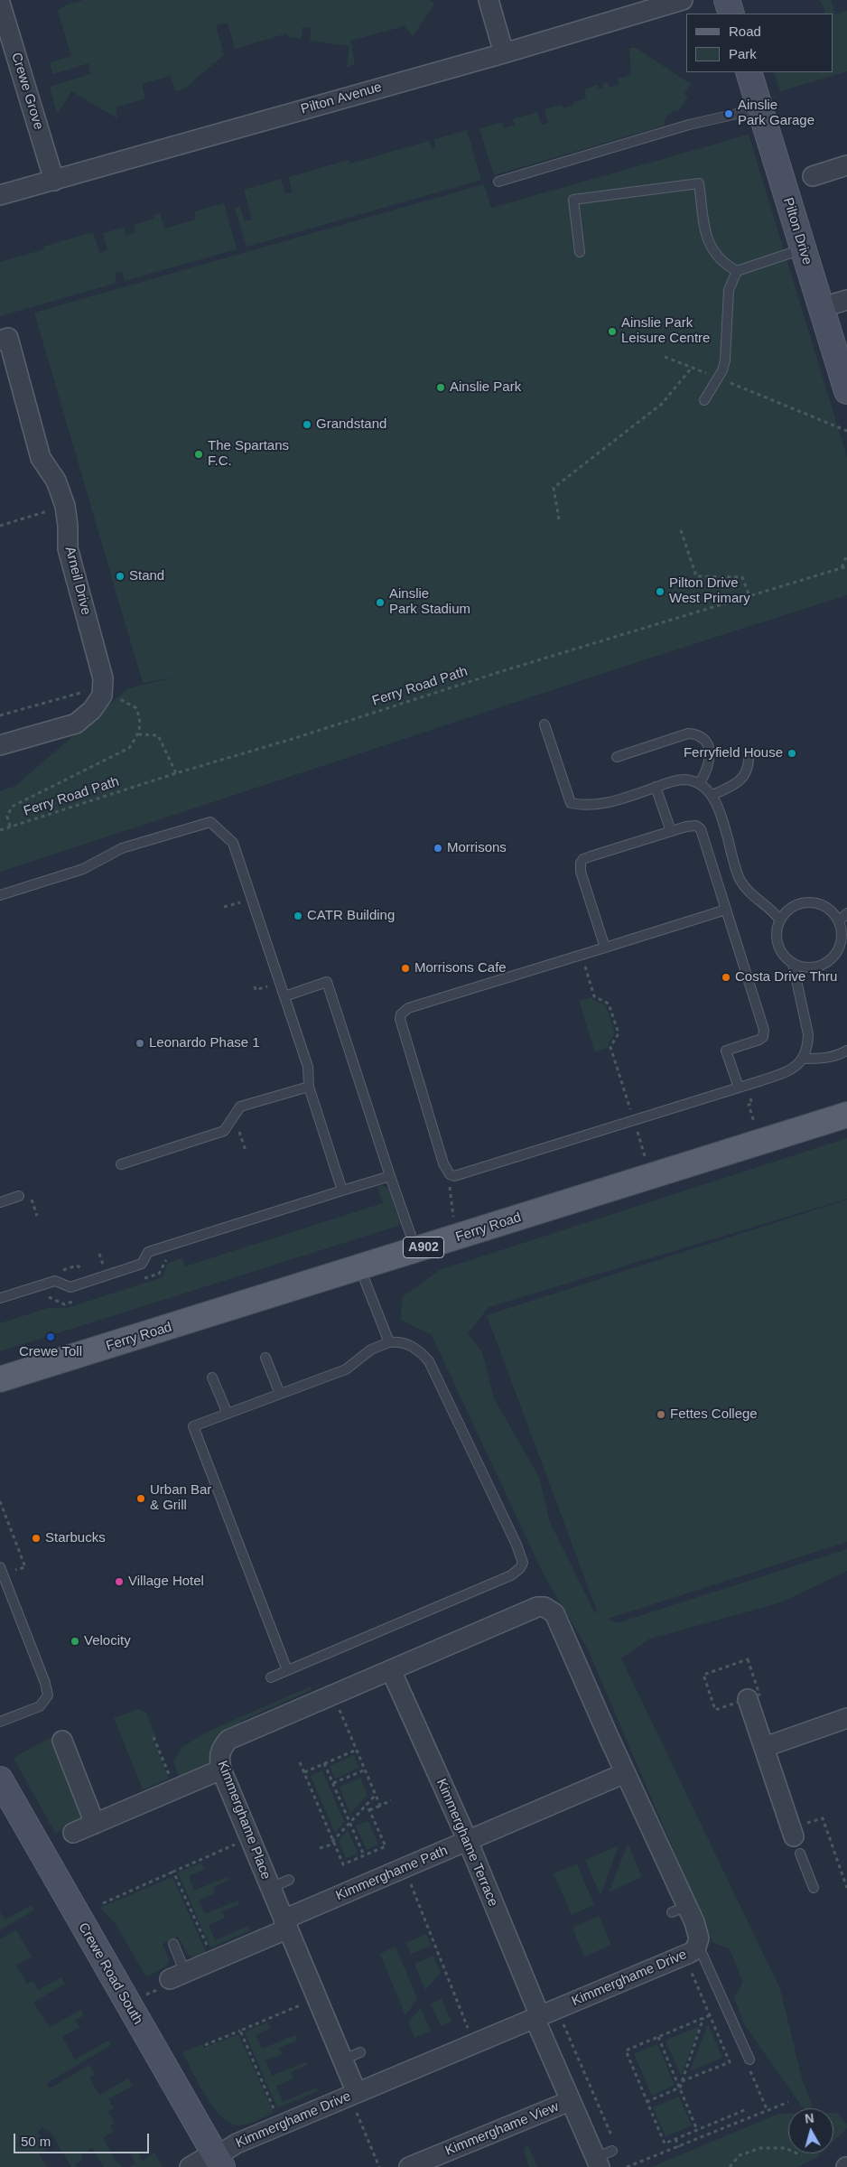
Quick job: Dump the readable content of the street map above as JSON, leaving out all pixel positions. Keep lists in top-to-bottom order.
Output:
{
  "streets": {
    "main road": ["Ferry Road", "A902"],
    "street": [
      "Crewe Grove",
      "Pilton Avenue",
      "Pilton Drive",
      "Arneil Drive",
      "Kimmerghame Place",
      "Kimmerghame Terrace",
      "Kimmerghame Path",
      "Crewe Road South",
      "Kimmerghame Drive",
      "Kimmerghame View"
    ],
    "path": ["Ferry Road Path"]
  },
  "crossings": [
    ["Crewe Grove", "Pilton Avenue"],
    ["Kimmerghame Place", "Kimmerghame Terrace"],
    ["Kimmerghame Place", "Kimmerghame Path"],
    ["Kimmerghame Place", "Kimmerghame Drive"],
    ["Kimmerghame Terrace", "Kimmerghame Path"],
    ["Kimmerghame Terrace", "Kimmerghame Drive"],
    ["Kimmerghame Terrace", "Kimmerghame View"],
    ["Kimmerghame Path", "Kimmerghame Drive"],
    ["Crewe Road South", "Kimmerghame Drive"],
    ["Kimmerghame Drive", "Kimmerghame View"]
  ],
  "places": [
    "Ainslie Park Garage",
    "Ainslie Park Leisure Centre",
    "Ainslie Park",
    "Grandstand",
    "The Spartans F.C.",
    "Stand",
    "Pilton Drive West Primary",
    "Ainslie Park Stadium",
    "Ferryfield House",
    "Morrisons",
    "CATR Building",
    "Morrisons Cafe",
    "Costa Drive Thru",
    "Leonardo Phase 1",
    "Crewe Toll",
    "Fettes College",
    "Urban Bar & Grill",
    "Starbucks",
    "Village Hotel",
    "Velocity"
  ],
  "legend": ["Road", "Park"],
  "scale_bar": "50 m",
  "north": "top"
}
